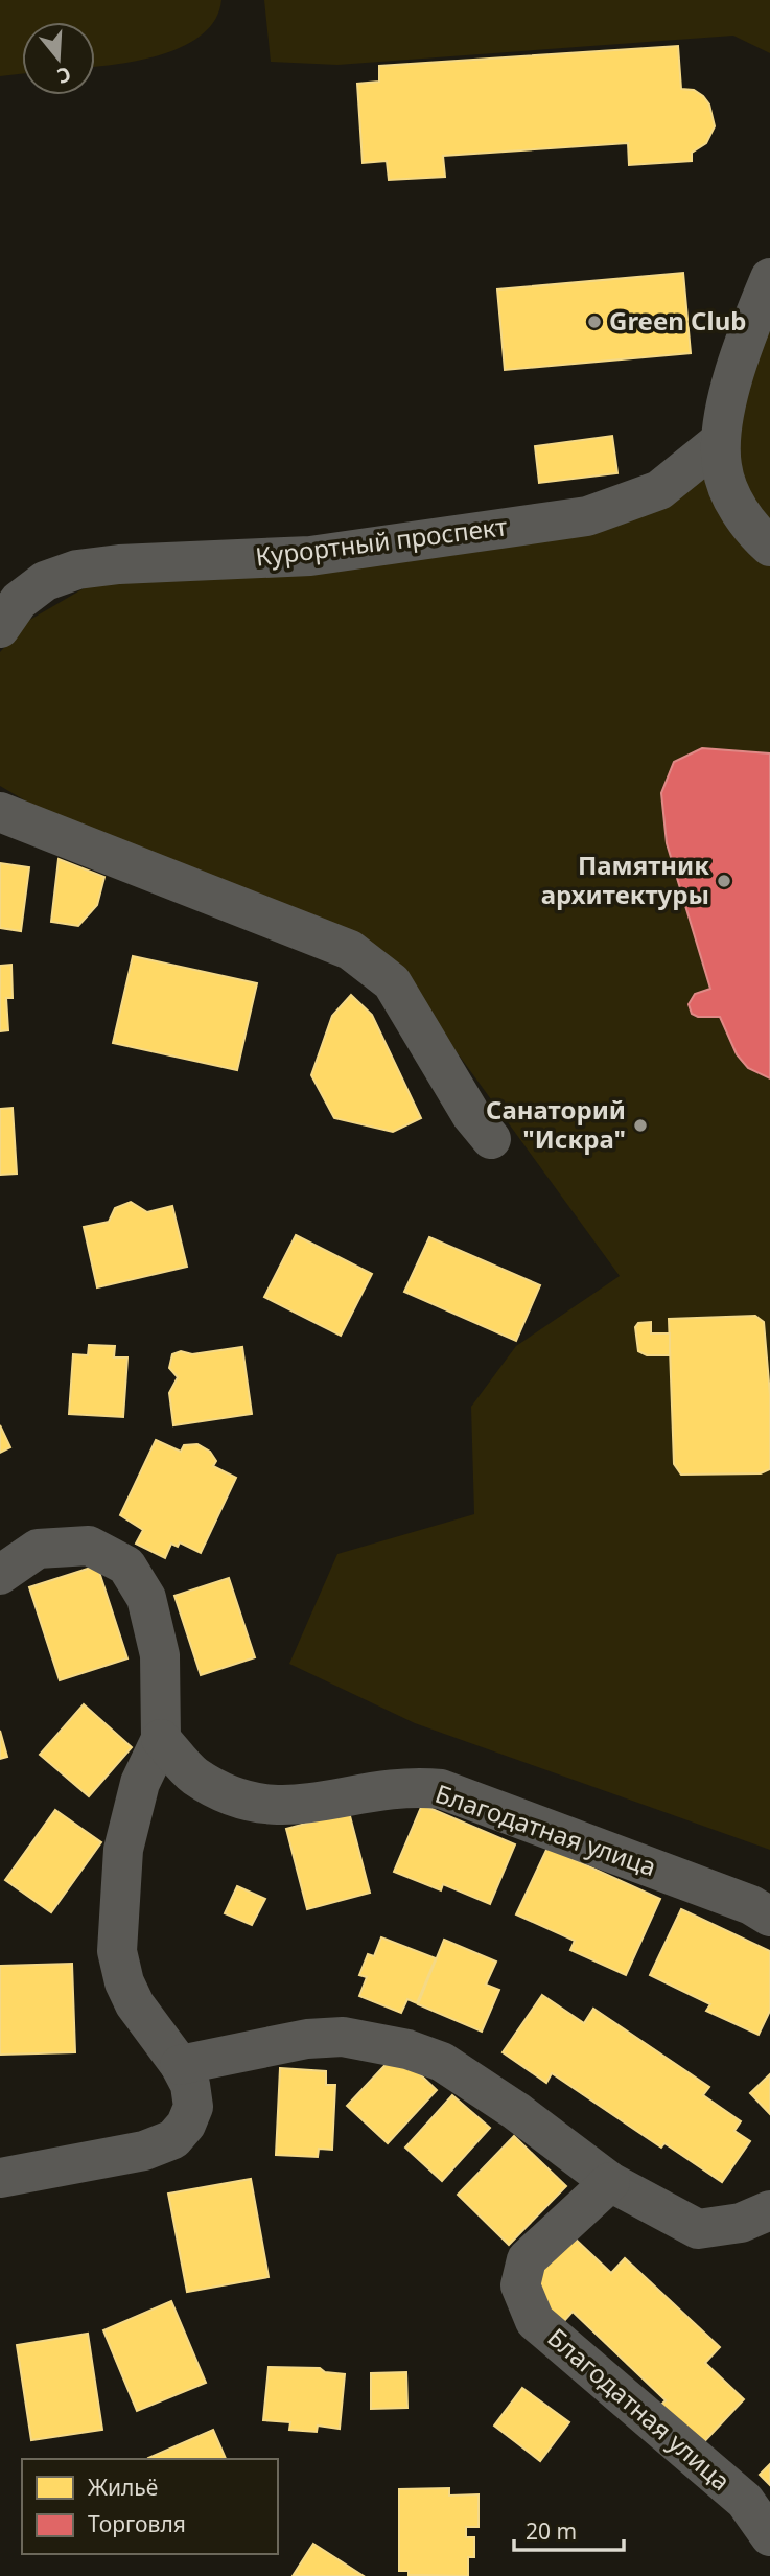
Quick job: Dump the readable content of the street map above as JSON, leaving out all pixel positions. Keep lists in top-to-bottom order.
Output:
{
  "streets": {
    "street": ["Курортный проспект", "Благодатная улица"]
  },
  "places": ["Green Club", "Памятник архитектуры", "Санаторий \"Искра\""],
  "legend": ["Жильё", "Торговля"],
  "scale_bar": "20 m",
  "north": "bottom"
}
